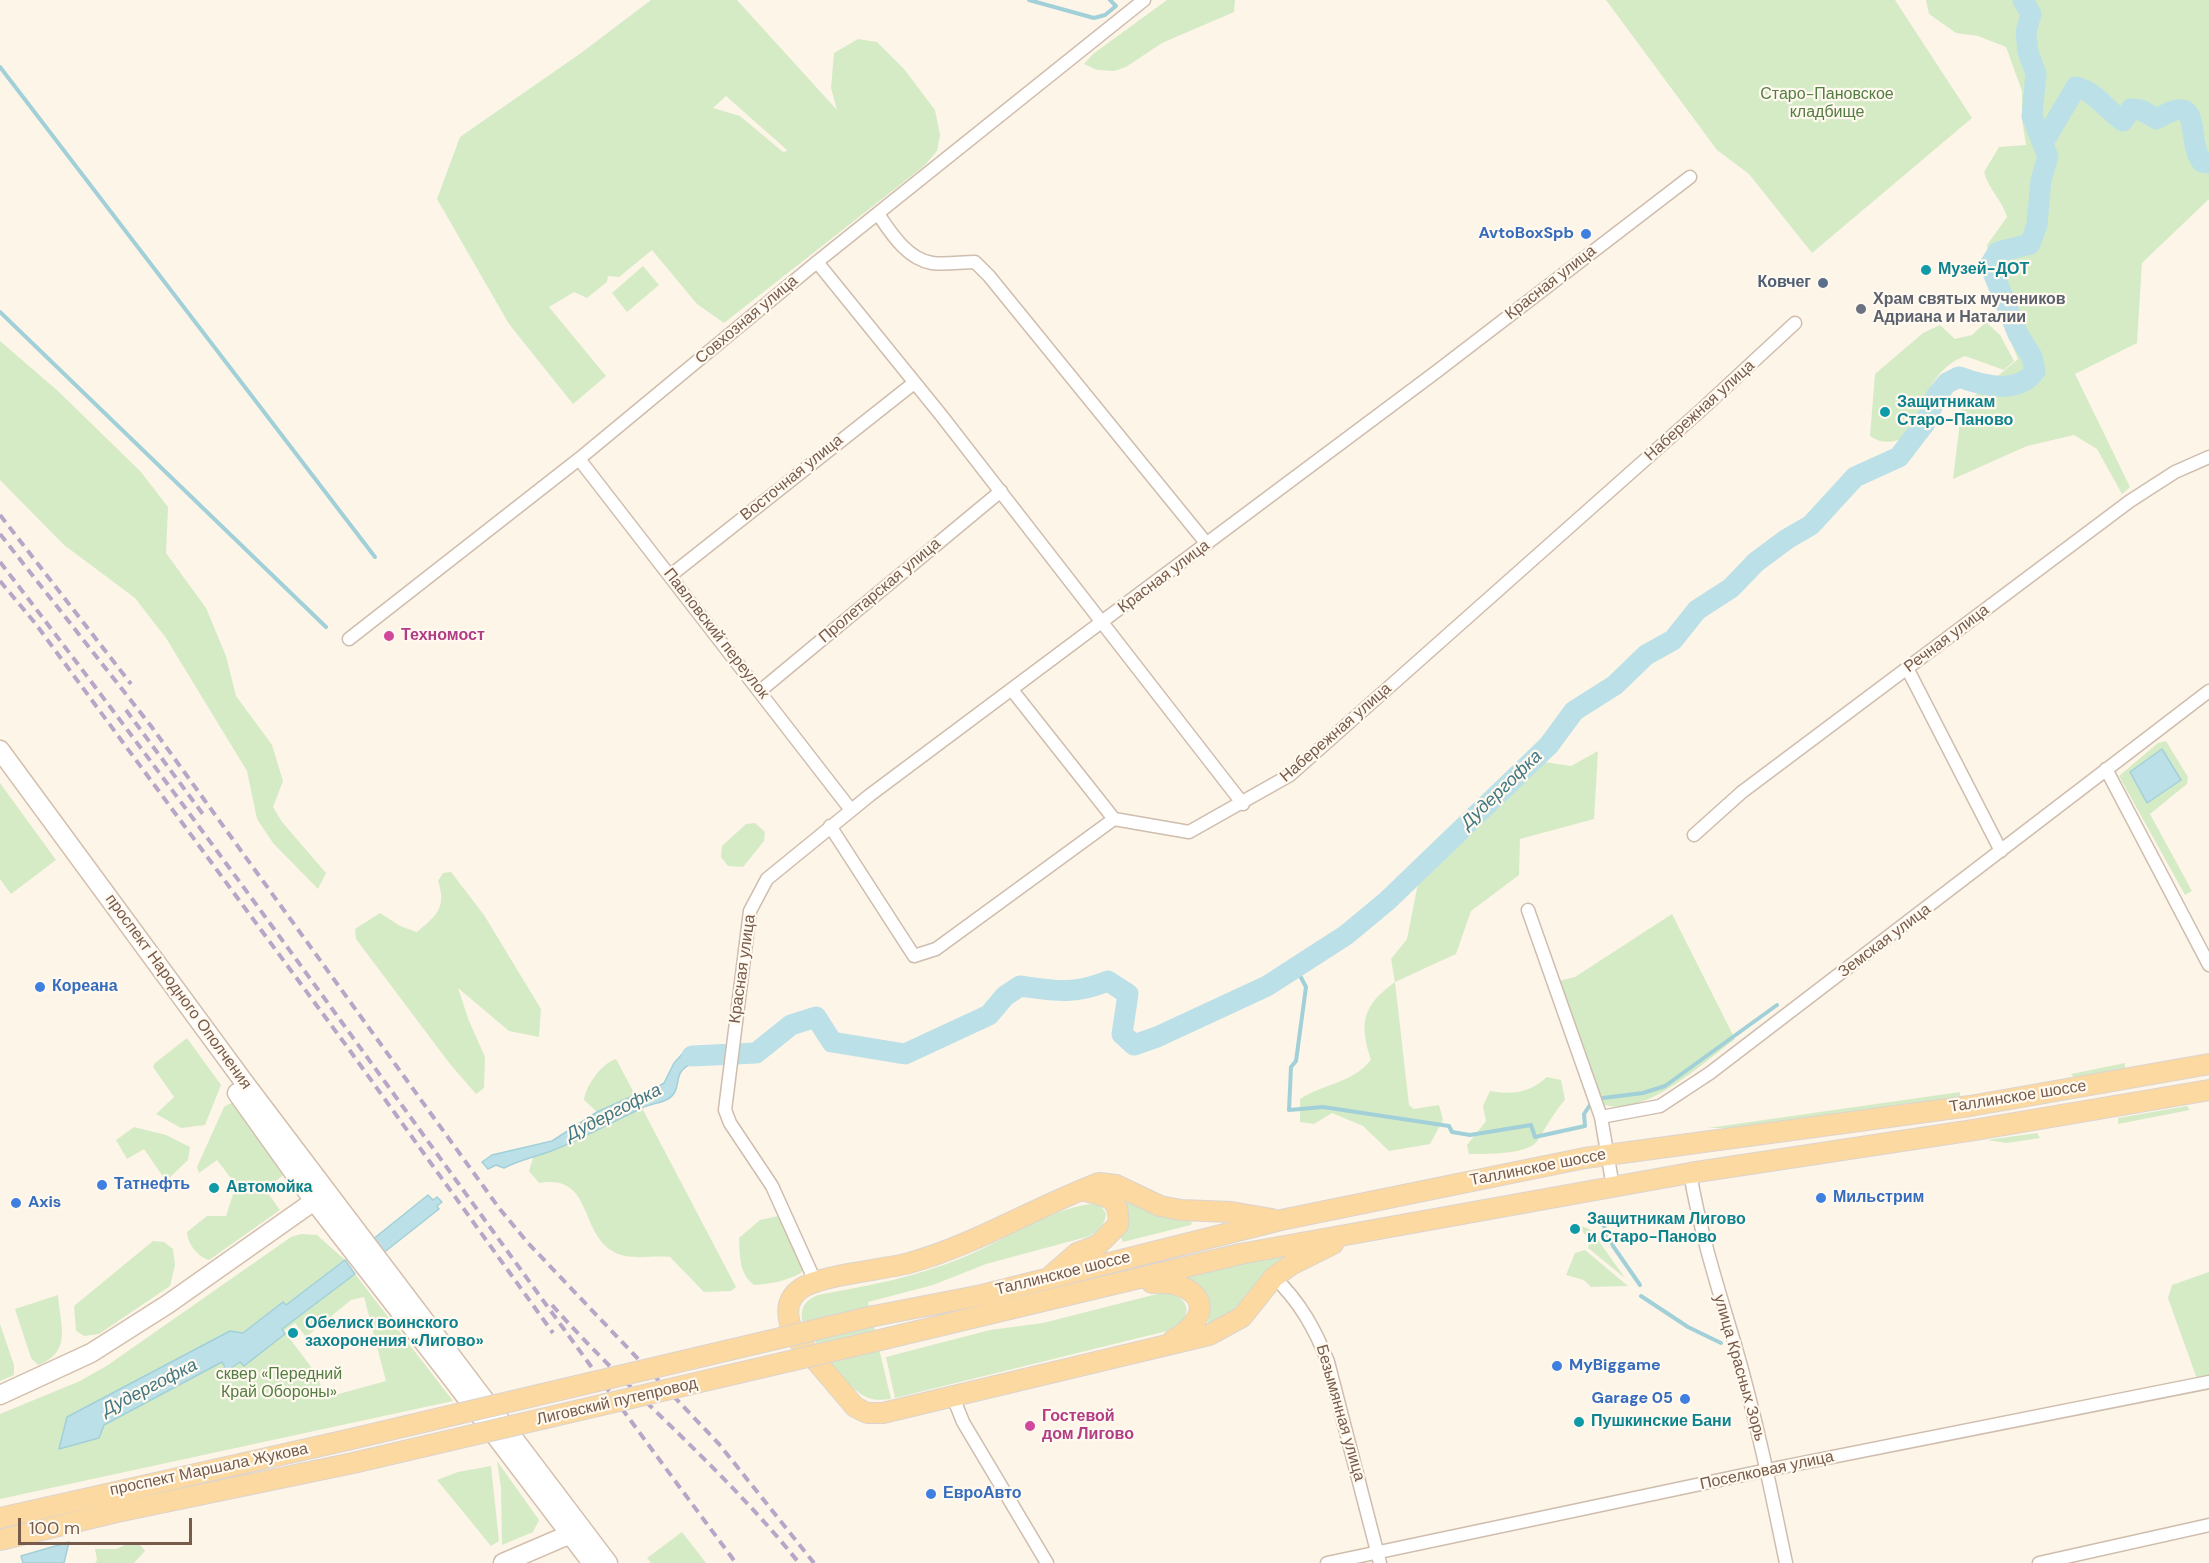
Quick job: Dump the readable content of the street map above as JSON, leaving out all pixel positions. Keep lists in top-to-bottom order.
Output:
{
  "streets": {
    "main road": [
      "проспект Народного Ополчения",
      "Таллинское шоссе",
      "Лиговский путепровод",
      "проспект Маршала Жукова"
    ],
    "street": [
      "Красная улица",
      "Совхозная улица",
      "Набережная улица",
      "Восточная улица",
      "Пролетарская улица",
      "Павловский переулок",
      "Речная улица",
      "Земская улица",
      "улица Красных Зорь",
      "Безымянная улица",
      "Поселковая улица"
    ]
  },
  "crossings": [
    ["Красная улица", "Павловский переулок"],
    ["Совхозная улица", "Павловский переулок"],
    ["Восточная улица", "Павловский переулок"],
    ["Пролетарская улица", "Павловский переулок"],
    ["Таллинское шоссе", "улица Красных Зорь"],
    ["Таллинское шоссе", "Лиговский путепровод"],
    ["улица Красных Зорь", "Поселковая улица"],
    ["Лиговский путепровод", "проспект Маршала Жукова"],
    ["Безымянная улица", "Поселковая улица"]
  ],
  "water": ["Дудергофка"],
  "parks": ["Старо-Пановское кладбище", "сквер «Передний Край Обороны»"],
  "places": [
    "AvtoBoxSpb",
    "Музей-ДОТ",
    "Ковчег",
    "Храм святых мучеников Адриана и Наталии",
    "Защитникам Старо-Паново",
    "Техномост",
    "Кореана",
    "Татнефть",
    "Автомойка",
    "Мильстрим",
    "Axis",
    "Защитникам Лигово и Старо-Паново",
    "Обелиск воинского захоронения «Лигово»",
    "MyBiggame",
    "Garage 05",
    "Пушкинские Бани",
    "Гостевой дом Лигово",
    "ЕвроАвто"
  ],
  "scale_bar": "100 m"
}
